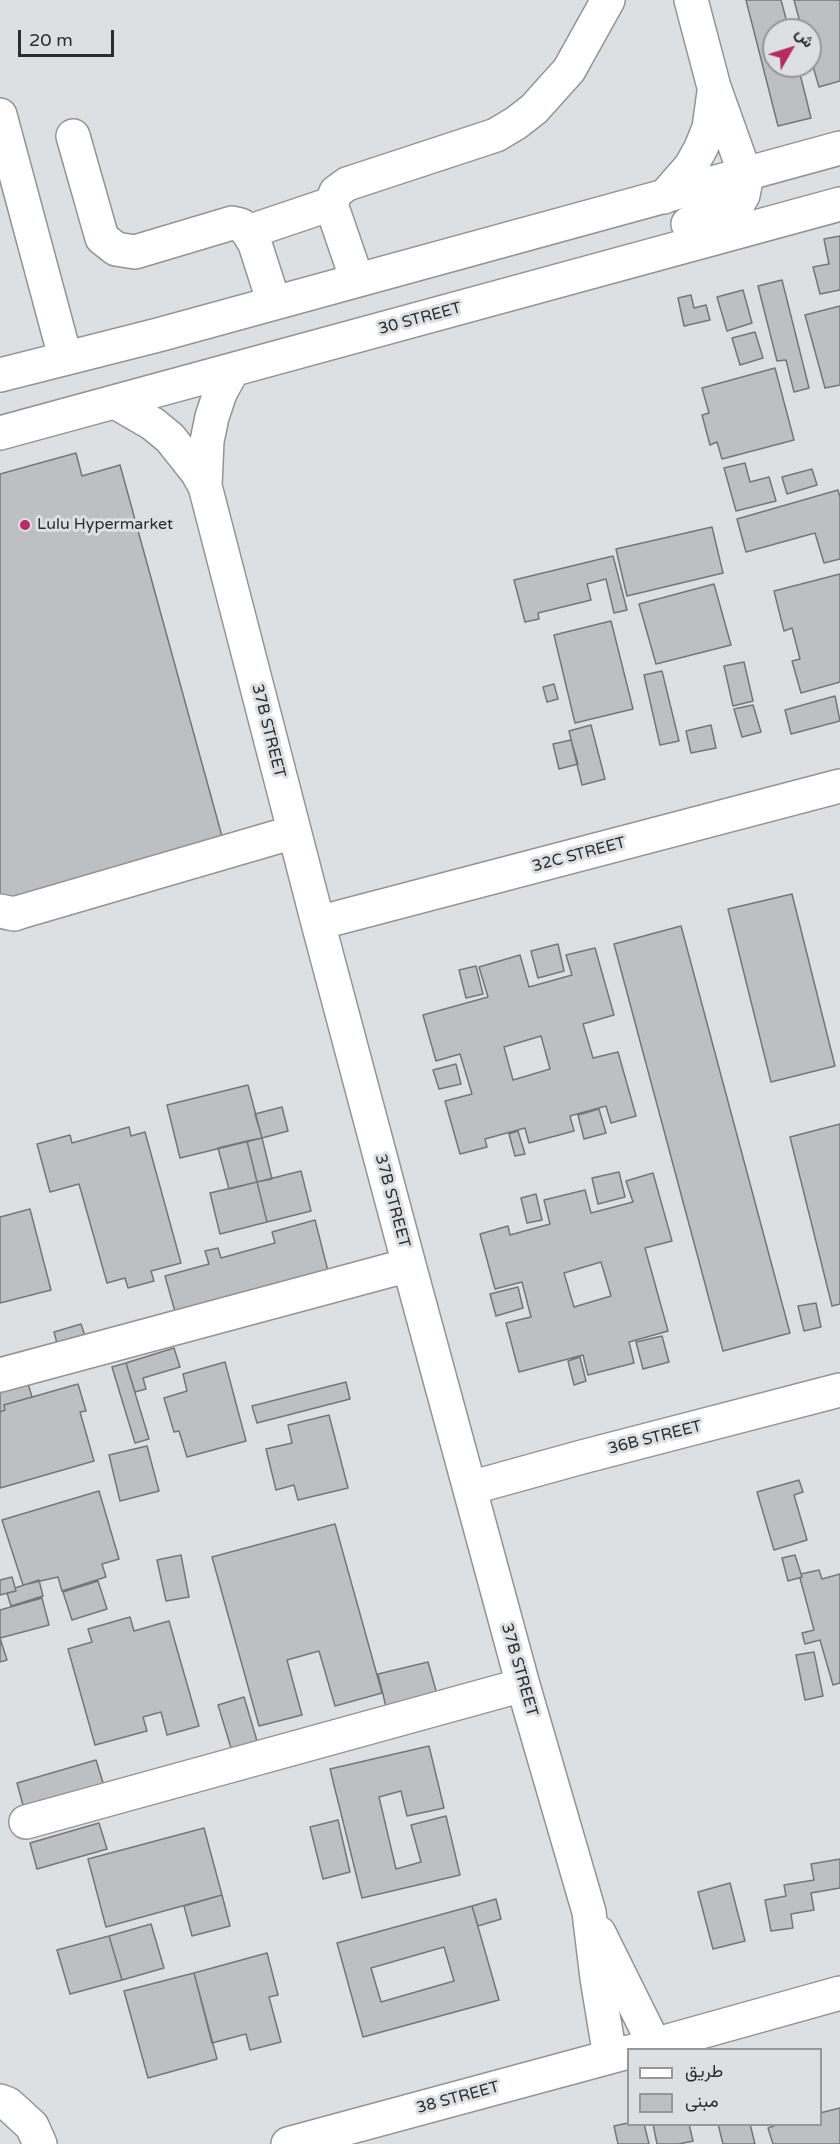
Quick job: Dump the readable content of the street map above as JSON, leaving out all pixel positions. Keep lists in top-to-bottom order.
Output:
{
  "streets": {
    "street": [
      "30 STREET",
      "37B STREET",
      "32C STREET",
      "36B STREET",
      "38 STREET"
    ]
  },
  "crossings": [
    ["30 STREET", "37B STREET"],
    ["37B STREET", "32C STREET"],
    ["37B STREET", "36B STREET"]
  ],
  "places": ["Lulu Hypermarket"],
  "legend": ["طريق", "مبنى"],
  "scale_bar": "20 m",
  "north": "top right"
}
